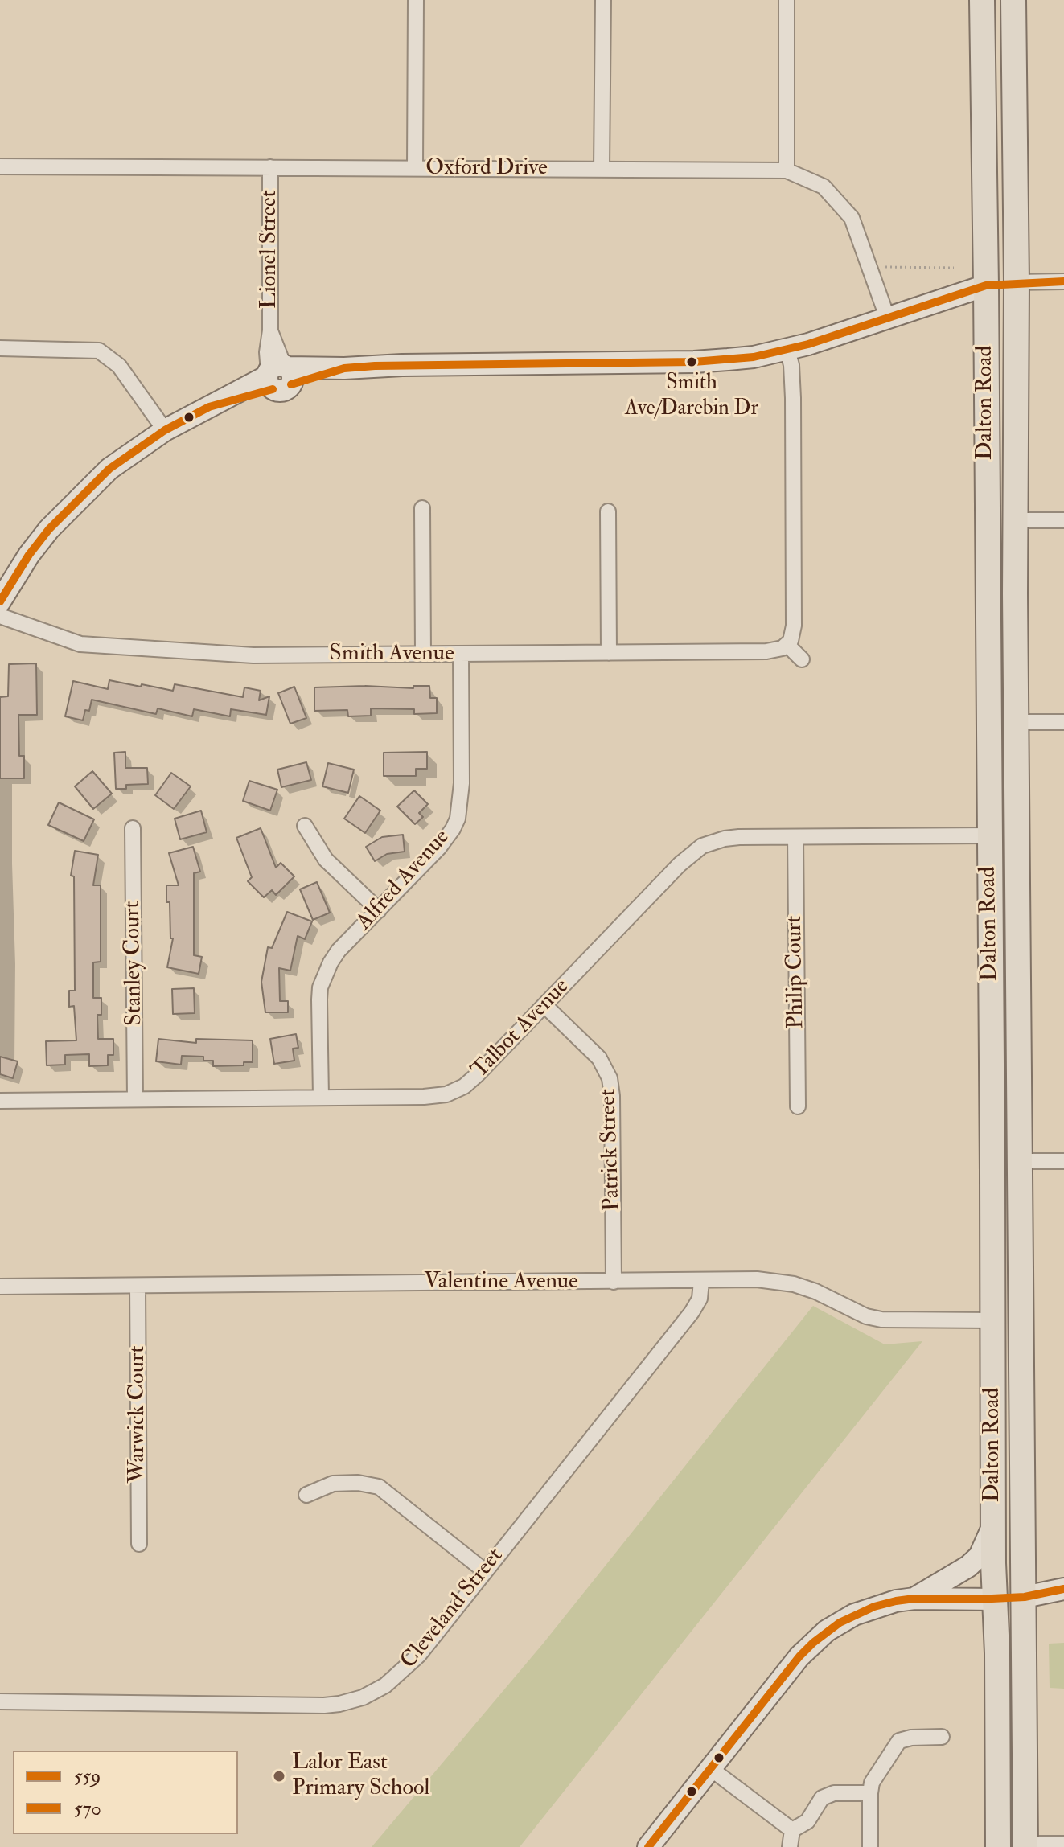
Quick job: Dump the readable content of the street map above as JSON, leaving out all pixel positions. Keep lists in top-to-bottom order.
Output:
{
  "streets": {
    "main road": ["Dalton Road"],
    "street": [
      "Oxford Drive",
      "Lionel Street",
      "Smith Avenue",
      "Alfred Avenue",
      "Stanley Court",
      "Philip Court",
      "Talbot Avenue",
      "Patrick Street",
      "Valentine Avenue",
      "Warwick Court",
      "Cleveland Street"
    ]
  },
  "crossings": [
    ["Oxford Drive", "Lionel Street"],
    ["Dalton Road", "Talbot Avenue"],
    ["Dalton Road", "Valentine Avenue"],
    ["Smith Avenue", "Alfred Avenue"],
    ["Alfred Avenue", "Talbot Avenue"],
    ["Stanley Court", "Talbot Avenue"],
    ["Philip Court", "Talbot Avenue"],
    ["Talbot Avenue", "Patrick Street"],
    ["Patrick Street", "Valentine Avenue"],
    ["Valentine Avenue", "Warwick Court"],
    ["Valentine Avenue", "Cleveland Street"]
  ],
  "places": ["Smith Ave/Darebin Dr", "Lalor East Primary School"],
  "lines": ["transit line 559", "transit line 570"],
  "legend": ["559", "570"]
}
